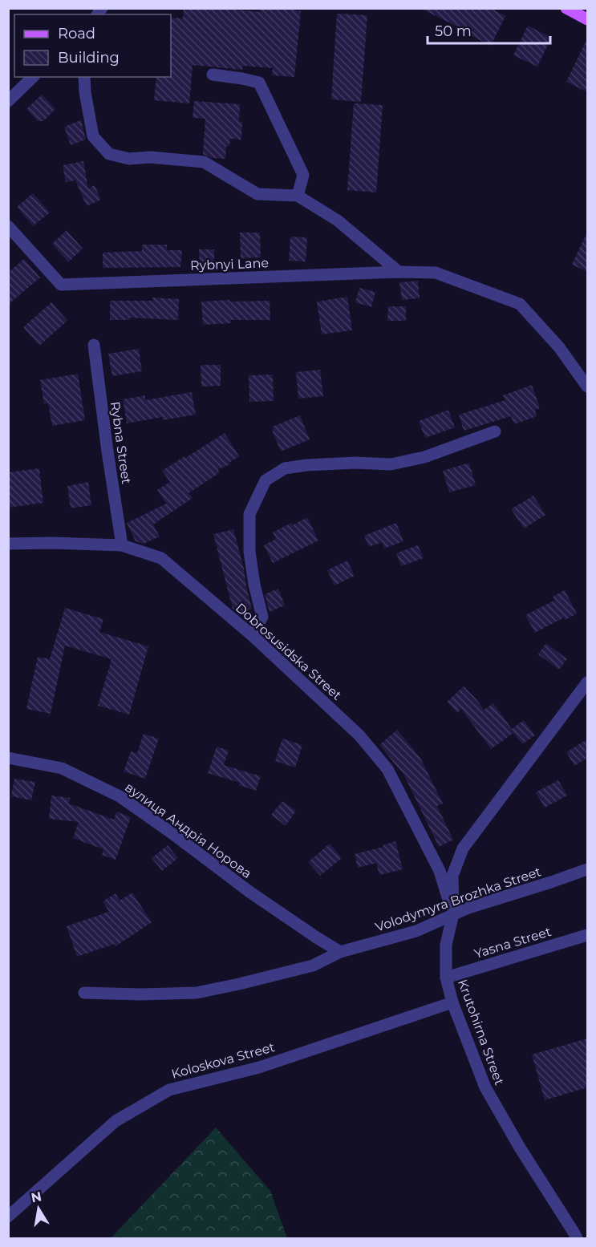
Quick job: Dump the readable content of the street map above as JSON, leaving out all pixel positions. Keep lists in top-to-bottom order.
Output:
{
  "streets": {
    "street": [
      "Rybnyi Lane",
      "Rybna Street",
      "Dobrosusidska Street",
      "вулиця Андрія Норова",
      "Volodymyra Brozhka Street",
      "Yasna Street",
      "Krutohirna Street",
      "Koloskova Street"
    ]
  },
  "crossings": [
    ["Rybna Street", "Dobrosusidska Street"],
    ["Dobrosusidska Street", "Volodymyra Brozhka Street"],
    ["Dobrosusidska Street", "Krutohirna Street"],
    ["вулиця Андрія Норова", "Volodymyra Brozhka Street"],
    ["Volodymyra Brozhka Street", "Krutohirna Street"],
    ["Yasna Street", "Krutohirna Street"],
    ["Krutohirna Street", "Koloskova Street"]
  ],
  "legend": ["Road", "Building"],
  "scale_bar": "50 m",
  "north": "top"
}
